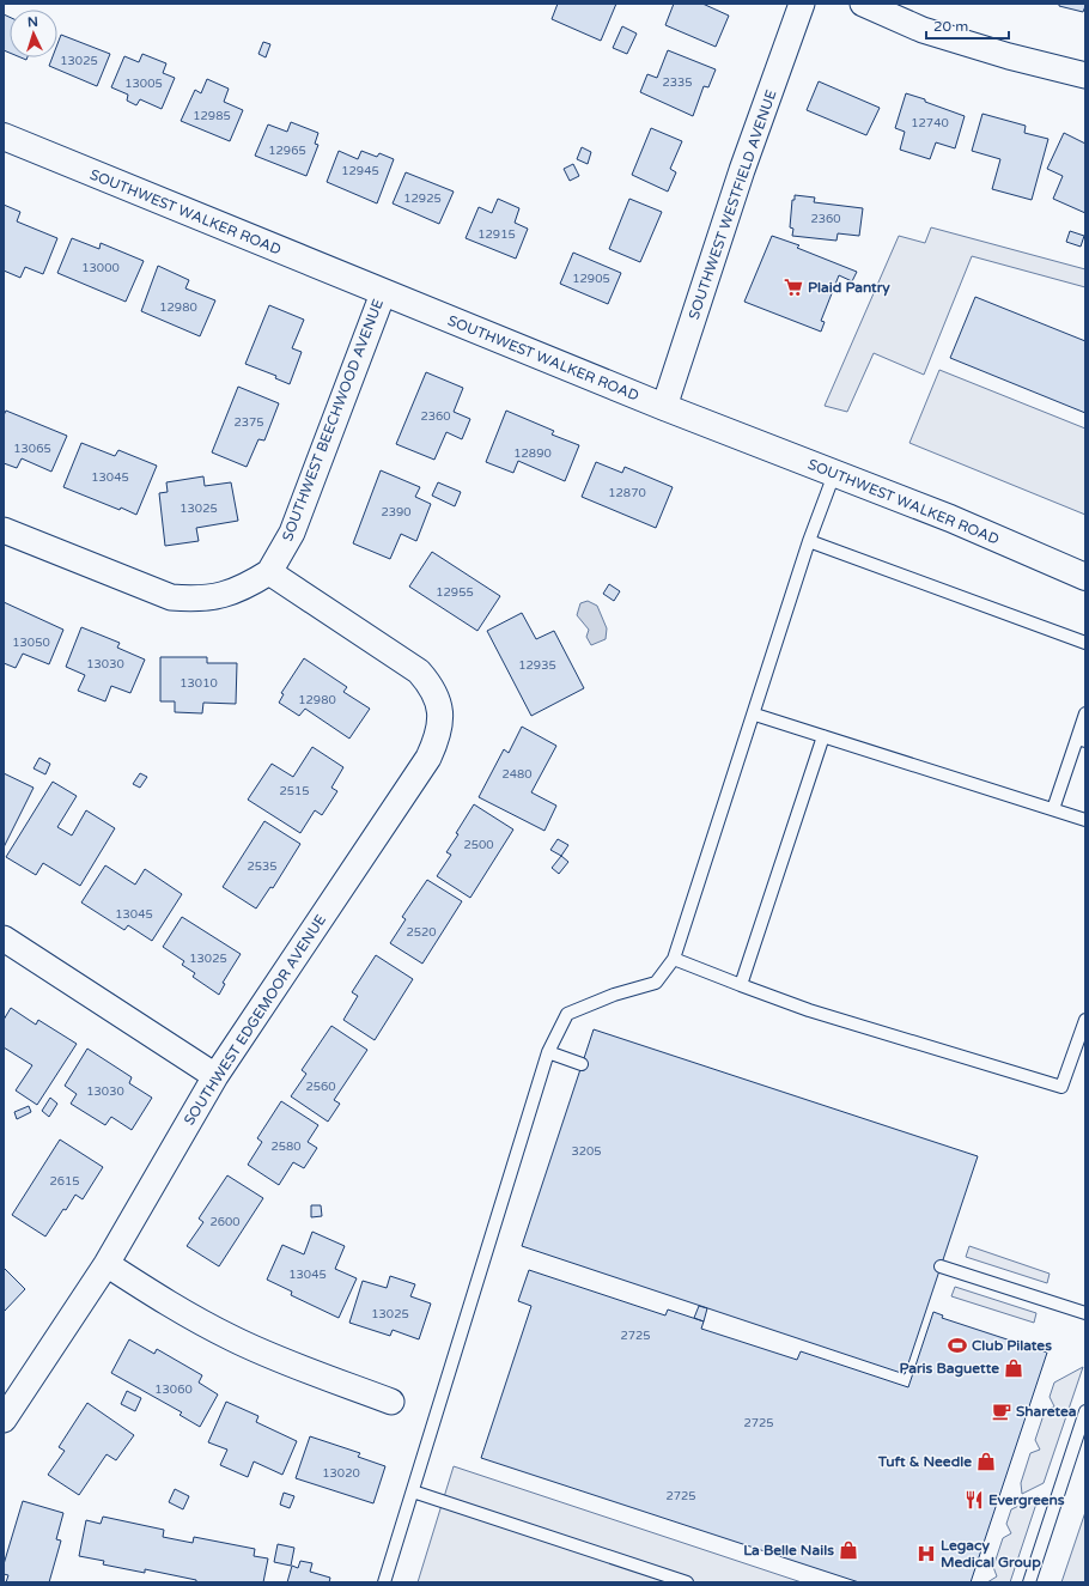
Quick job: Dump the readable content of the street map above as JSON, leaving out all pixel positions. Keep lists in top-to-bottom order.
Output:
{
  "streets": {
    "main road": ["SOUTHWEST WALKER ROAD"],
    "street": ["SOUTHWEST WESTFIELD AVENUE", "SOUTHWEST BEECHWOOD AVENUE", "SOUTHWEST EDGEMOOR AVENUE"]
  },
  "crossings": [
    ["SOUTHWEST WESTFIELD AVENUE", "SOUTHWEST WALKER ROAD"],
    ["SOUTHWEST WALKER ROAD", "SOUTHWEST BEECHWOOD AVENUE"],
    ["SOUTHWEST BEECHWOOD AVENUE", "SOUTHWEST EDGEMOOR AVENUE"]
  ],
  "places": {
    "supermarket": ["Plaid Pantry"],
    "sports": ["Club Pilates"],
    "shop": ["Paris Baguette", "Tuft & Needle", "La Belle Nails"],
    "cafe": ["Sharetea"],
    "restaurant": ["Evergreens"],
    "hospital": ["Legacy Medical Group"]
  },
  "house_numbers": [
    "13025",
    "2335",
    "13005",
    "12985",
    "12740",
    "12965",
    "12945",
    "12925",
    "2360",
    "12915",
    "13000",
    "12905",
    "12980",
    "2360",
    "2375",
    "13065",
    "12890",
    "13045",
    "12870",
    "13025",
    "2390",
    "12955",
    "13050",
    "13030",
    "12935",
    "13010",
    "12980",
    "2480",
    "2515",
    "2500",
    "2535",
    "13045",
    "2520",
    "13025",
    "2560",
    "13030",
    "2580",
    "3205",
    "2615",
    "2600",
    "13045",
    "13025",
    "2725",
    "13060",
    "2725",
    "13020",
    "2725"
  ],
  "scale_bar": "20 m",
  "north": "top"
}
